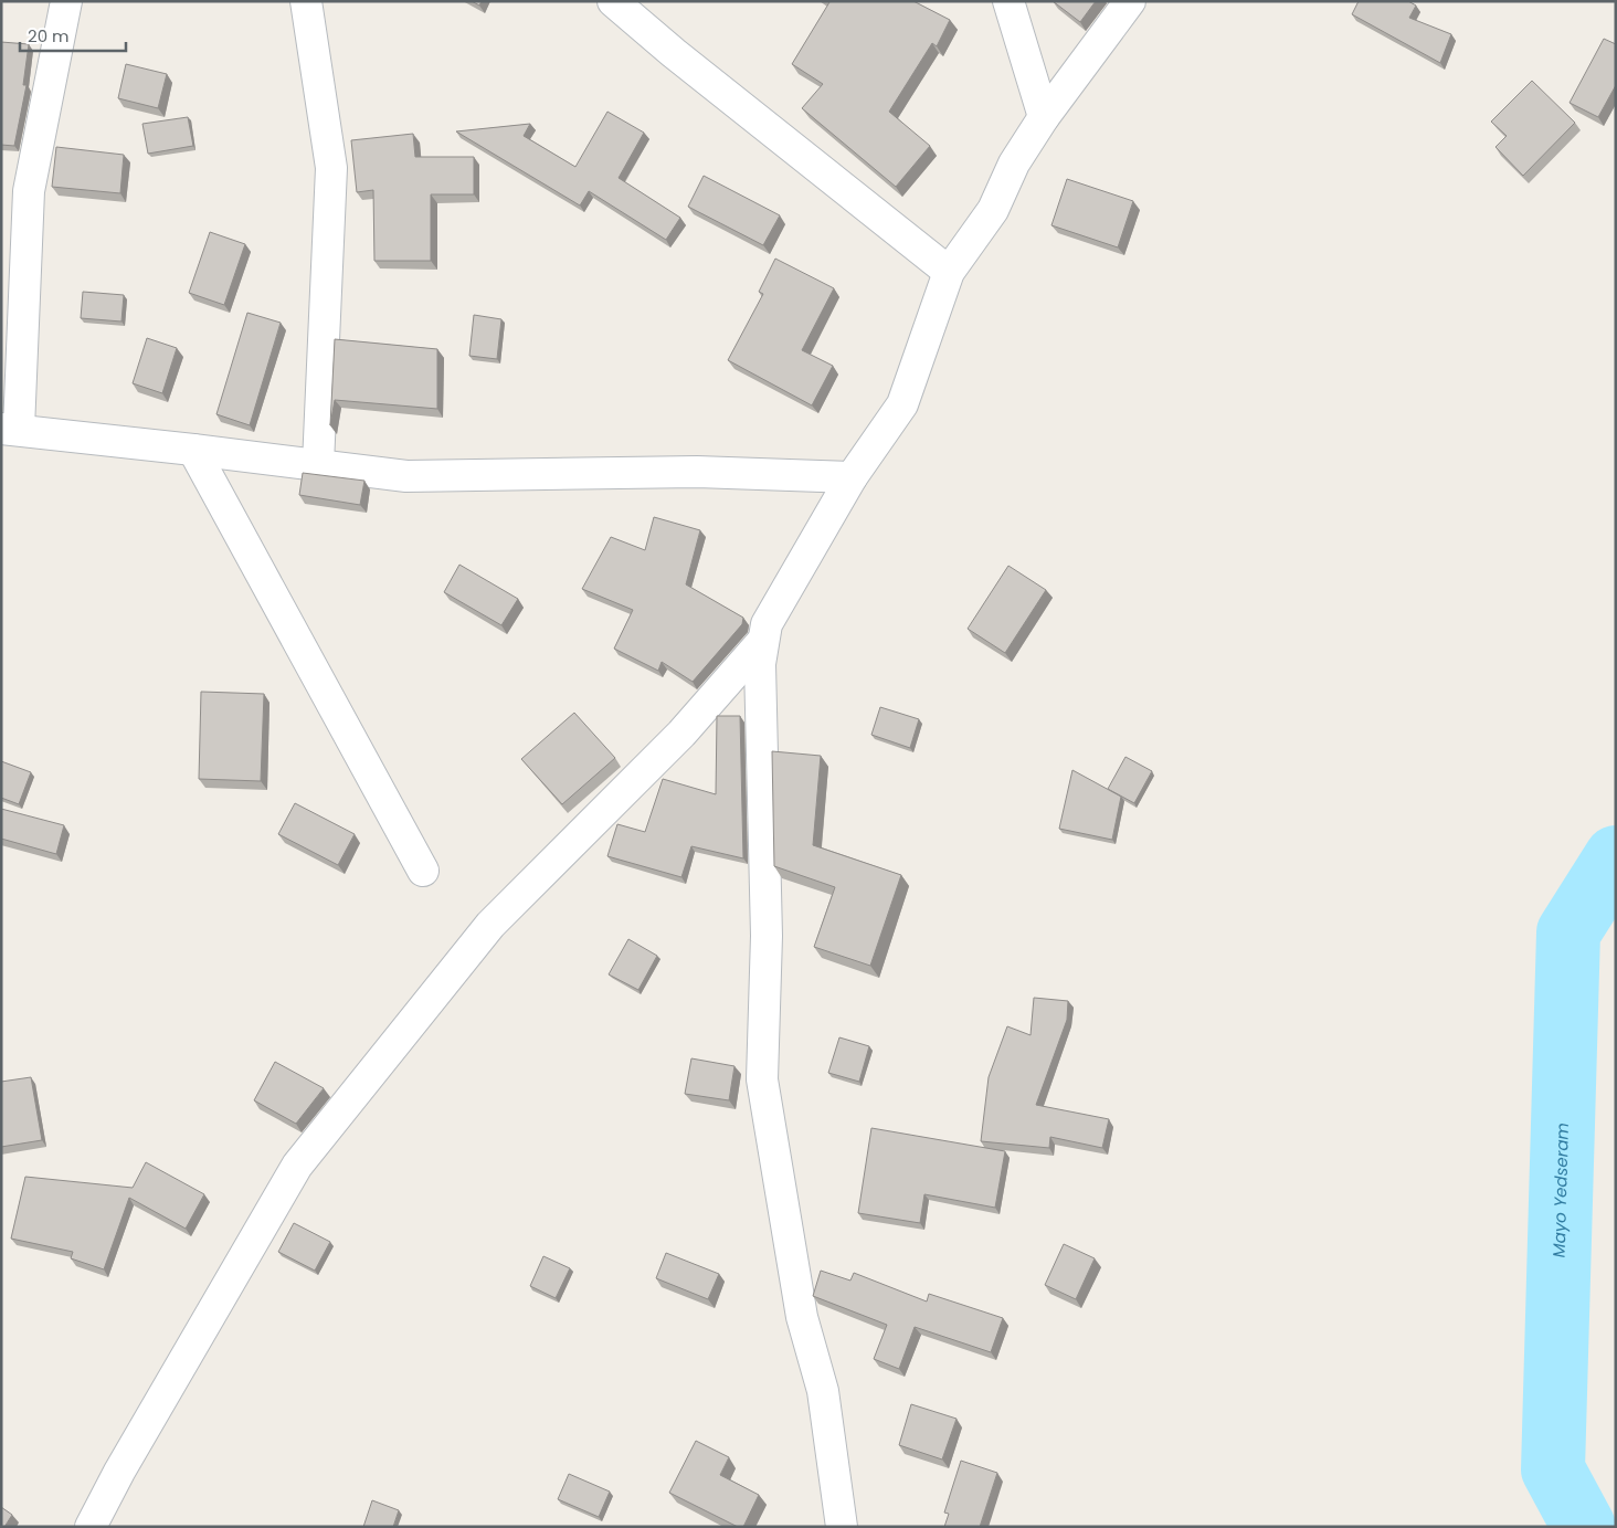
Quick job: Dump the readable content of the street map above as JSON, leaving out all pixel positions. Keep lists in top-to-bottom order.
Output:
{
  "water": ["Mayo Yedseram"],
  "scale_bar": "20 m"
}
